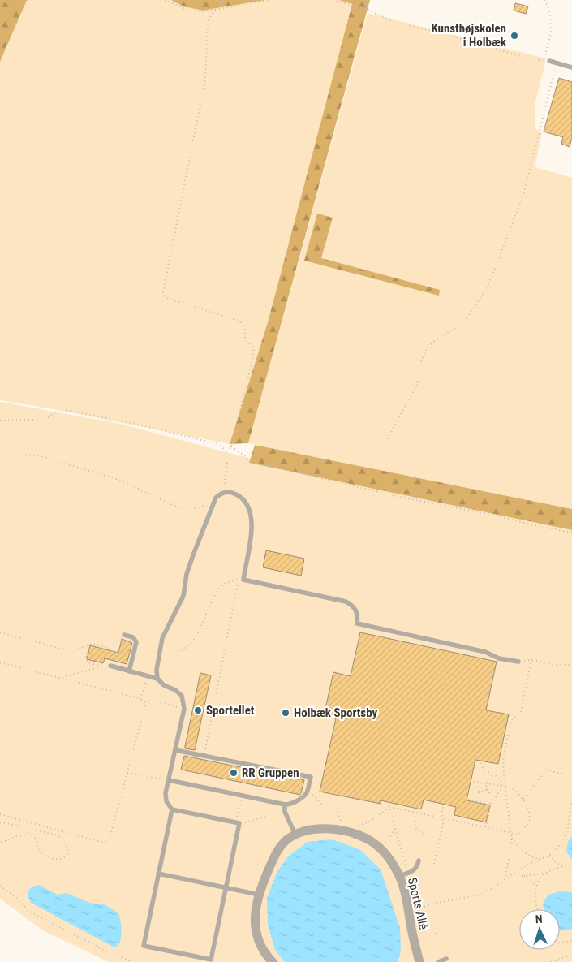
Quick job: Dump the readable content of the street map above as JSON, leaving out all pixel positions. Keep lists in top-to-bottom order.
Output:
{
  "streets": {
    "street": ["Sports Allé"]
  },
  "places": [
    "Kunsthøjskolen i Holbæk",
    "Sportellet",
    "Holbæk Sportsby",
    "RR Gruppen"
  ],
  "north": "top"
}
